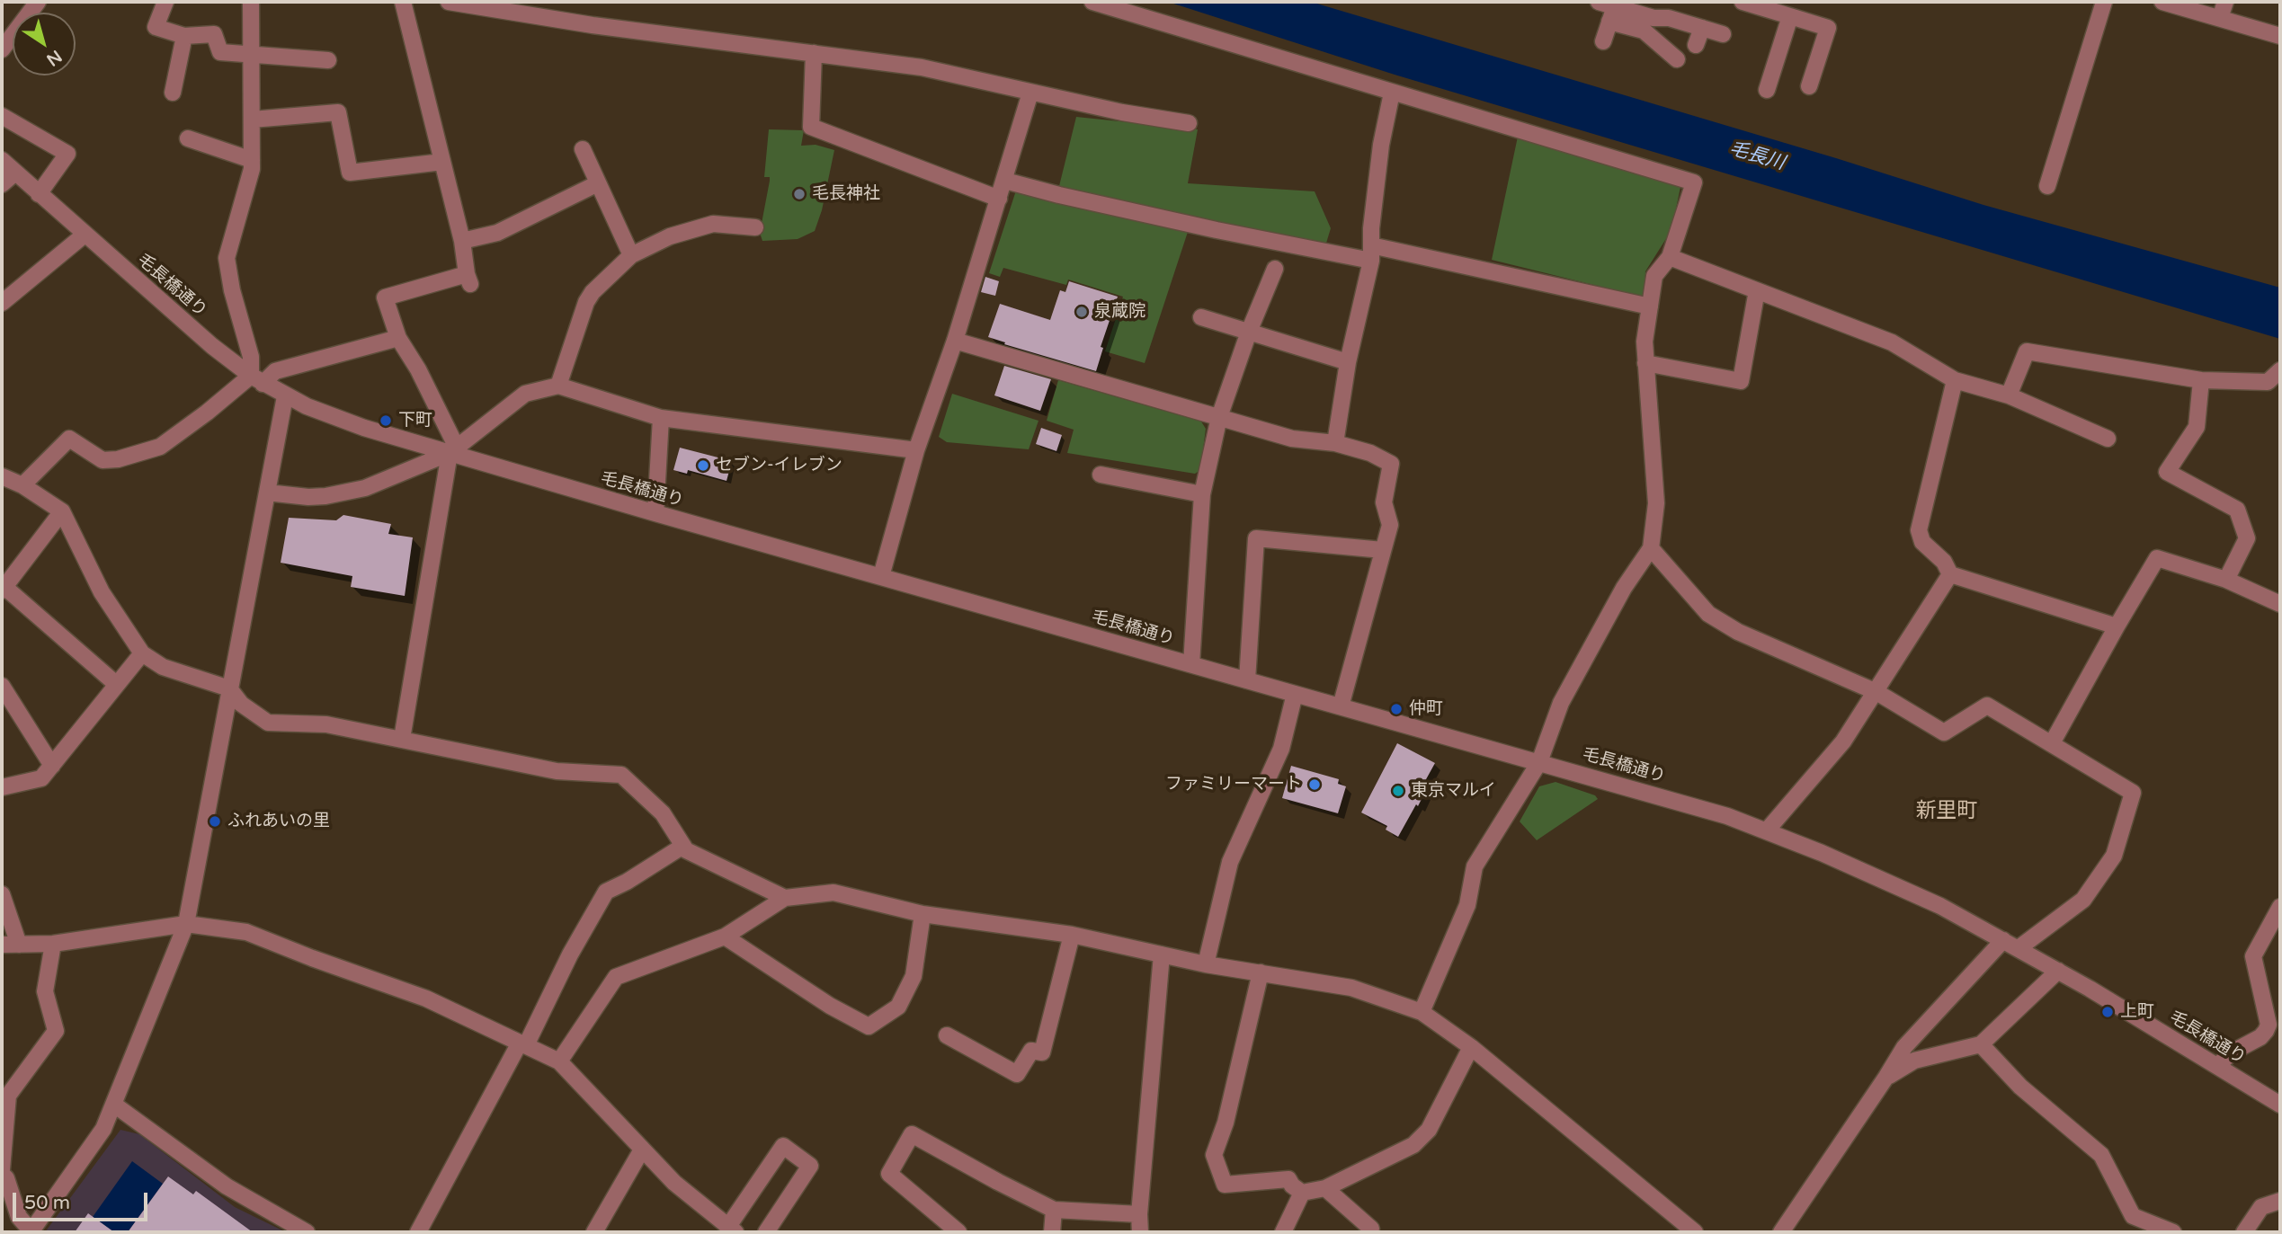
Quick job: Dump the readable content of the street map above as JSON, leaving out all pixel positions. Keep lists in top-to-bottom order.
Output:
{
  "streets": {
    "street": ["毛長橋通り"]
  },
  "districts": ["新里町"],
  "water": ["毛長川"],
  "places": [
    "毛長神社",
    "泉蔵院",
    "下町",
    "セブン-イレブン",
    "仲町",
    "ファミリーマート",
    "東京マルイ",
    "ふれあいの里",
    "上町"
  ],
  "scale_bar": "50 m",
  "north": "bottom right"
}
